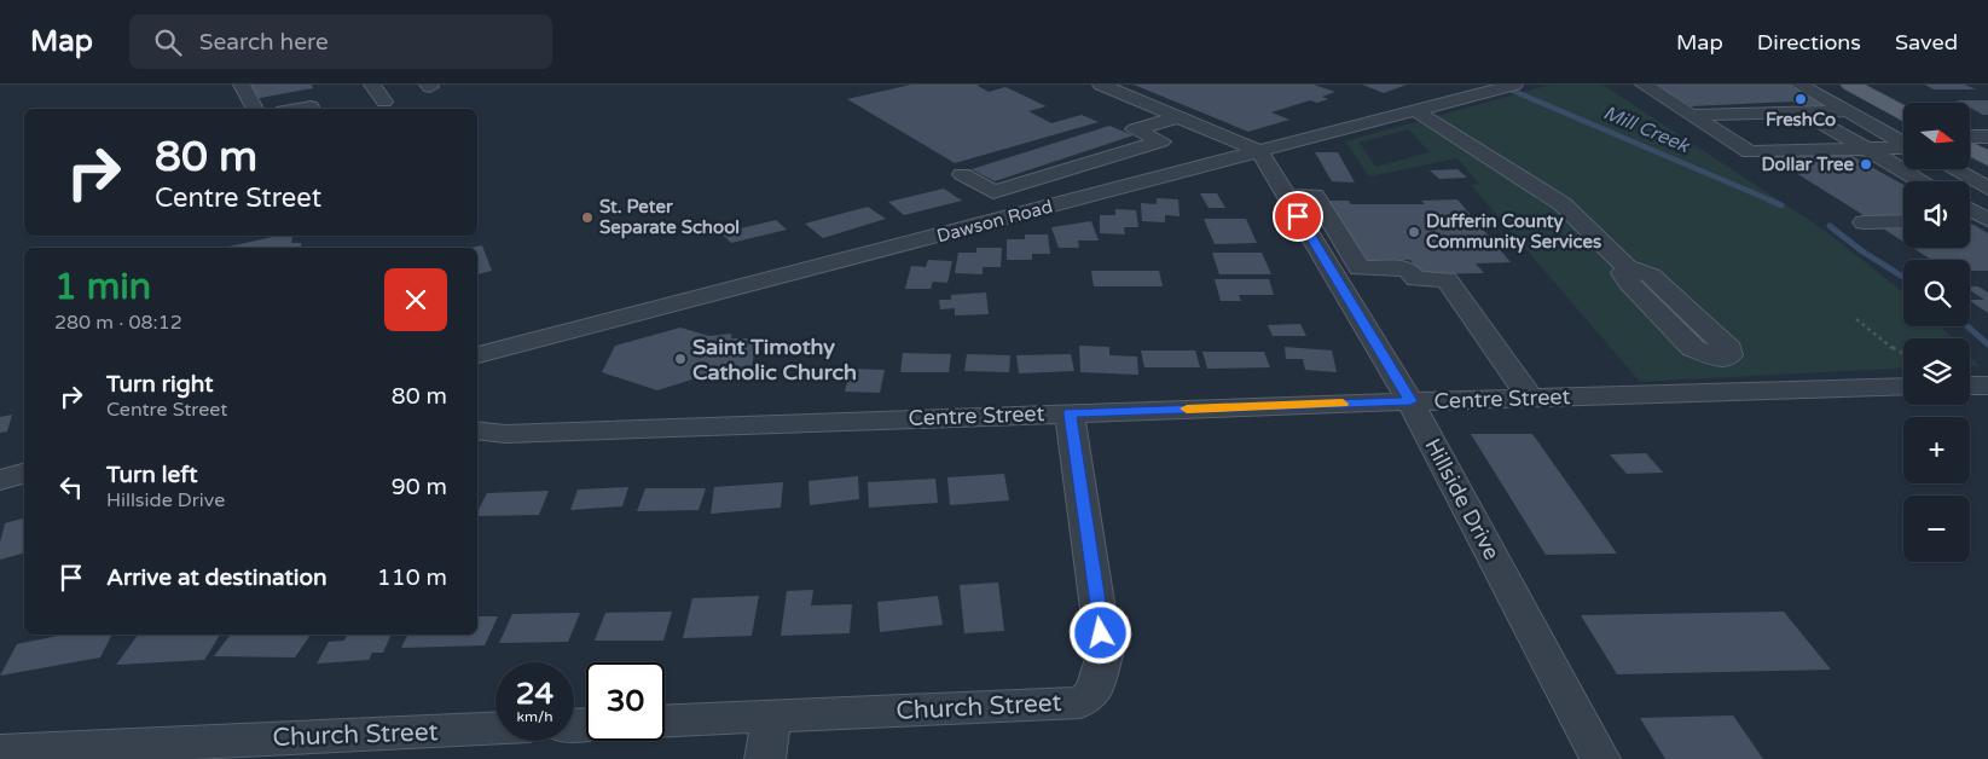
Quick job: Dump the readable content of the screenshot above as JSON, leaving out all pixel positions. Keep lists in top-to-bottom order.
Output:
{
  "streets": {
    "street": [
      "Dawson Road",
      "Centre Street",
      "Hillside Drive",
      "Church Street"
    ]
  },
  "crossings": [
    ["Dawson Road", "Hillside Drive"],
    ["Centre Street", "Hillside Drive"],
    ["Centre Street", "Church Street"]
  ],
  "water": ["Mill Creek"],
  "places": [
    "FreshCo",
    "Dollar Tree",
    "St. Peter Separate School",
    "Dufferin County Community Services",
    "Saint Timothy Catholic Church"
  ],
  "north": "right",
  "page": {
    "header": "Map",
    "search": "Search here",
    "nav": ["Map", "Directions", "Saved"],
    "map_buttons": ["+", "−"],
    "turn": ["80 m", "Centre Street"],
    "heading": ["1 min", "280 m · 08:12"],
    "list": [
      {
        "name": "Turn right",
        "note": "Centre Street",
        "value": "80 m"
      },
      {
        "name": "Turn left",
        "note": "Hillside Drive",
        "value": "90 m"
      },
      {
        "name": "Arrive at destination",
        "value": "110 m"
      }
    ],
    "speed": "24 km/h",
    "limit": "30"
  }
}
